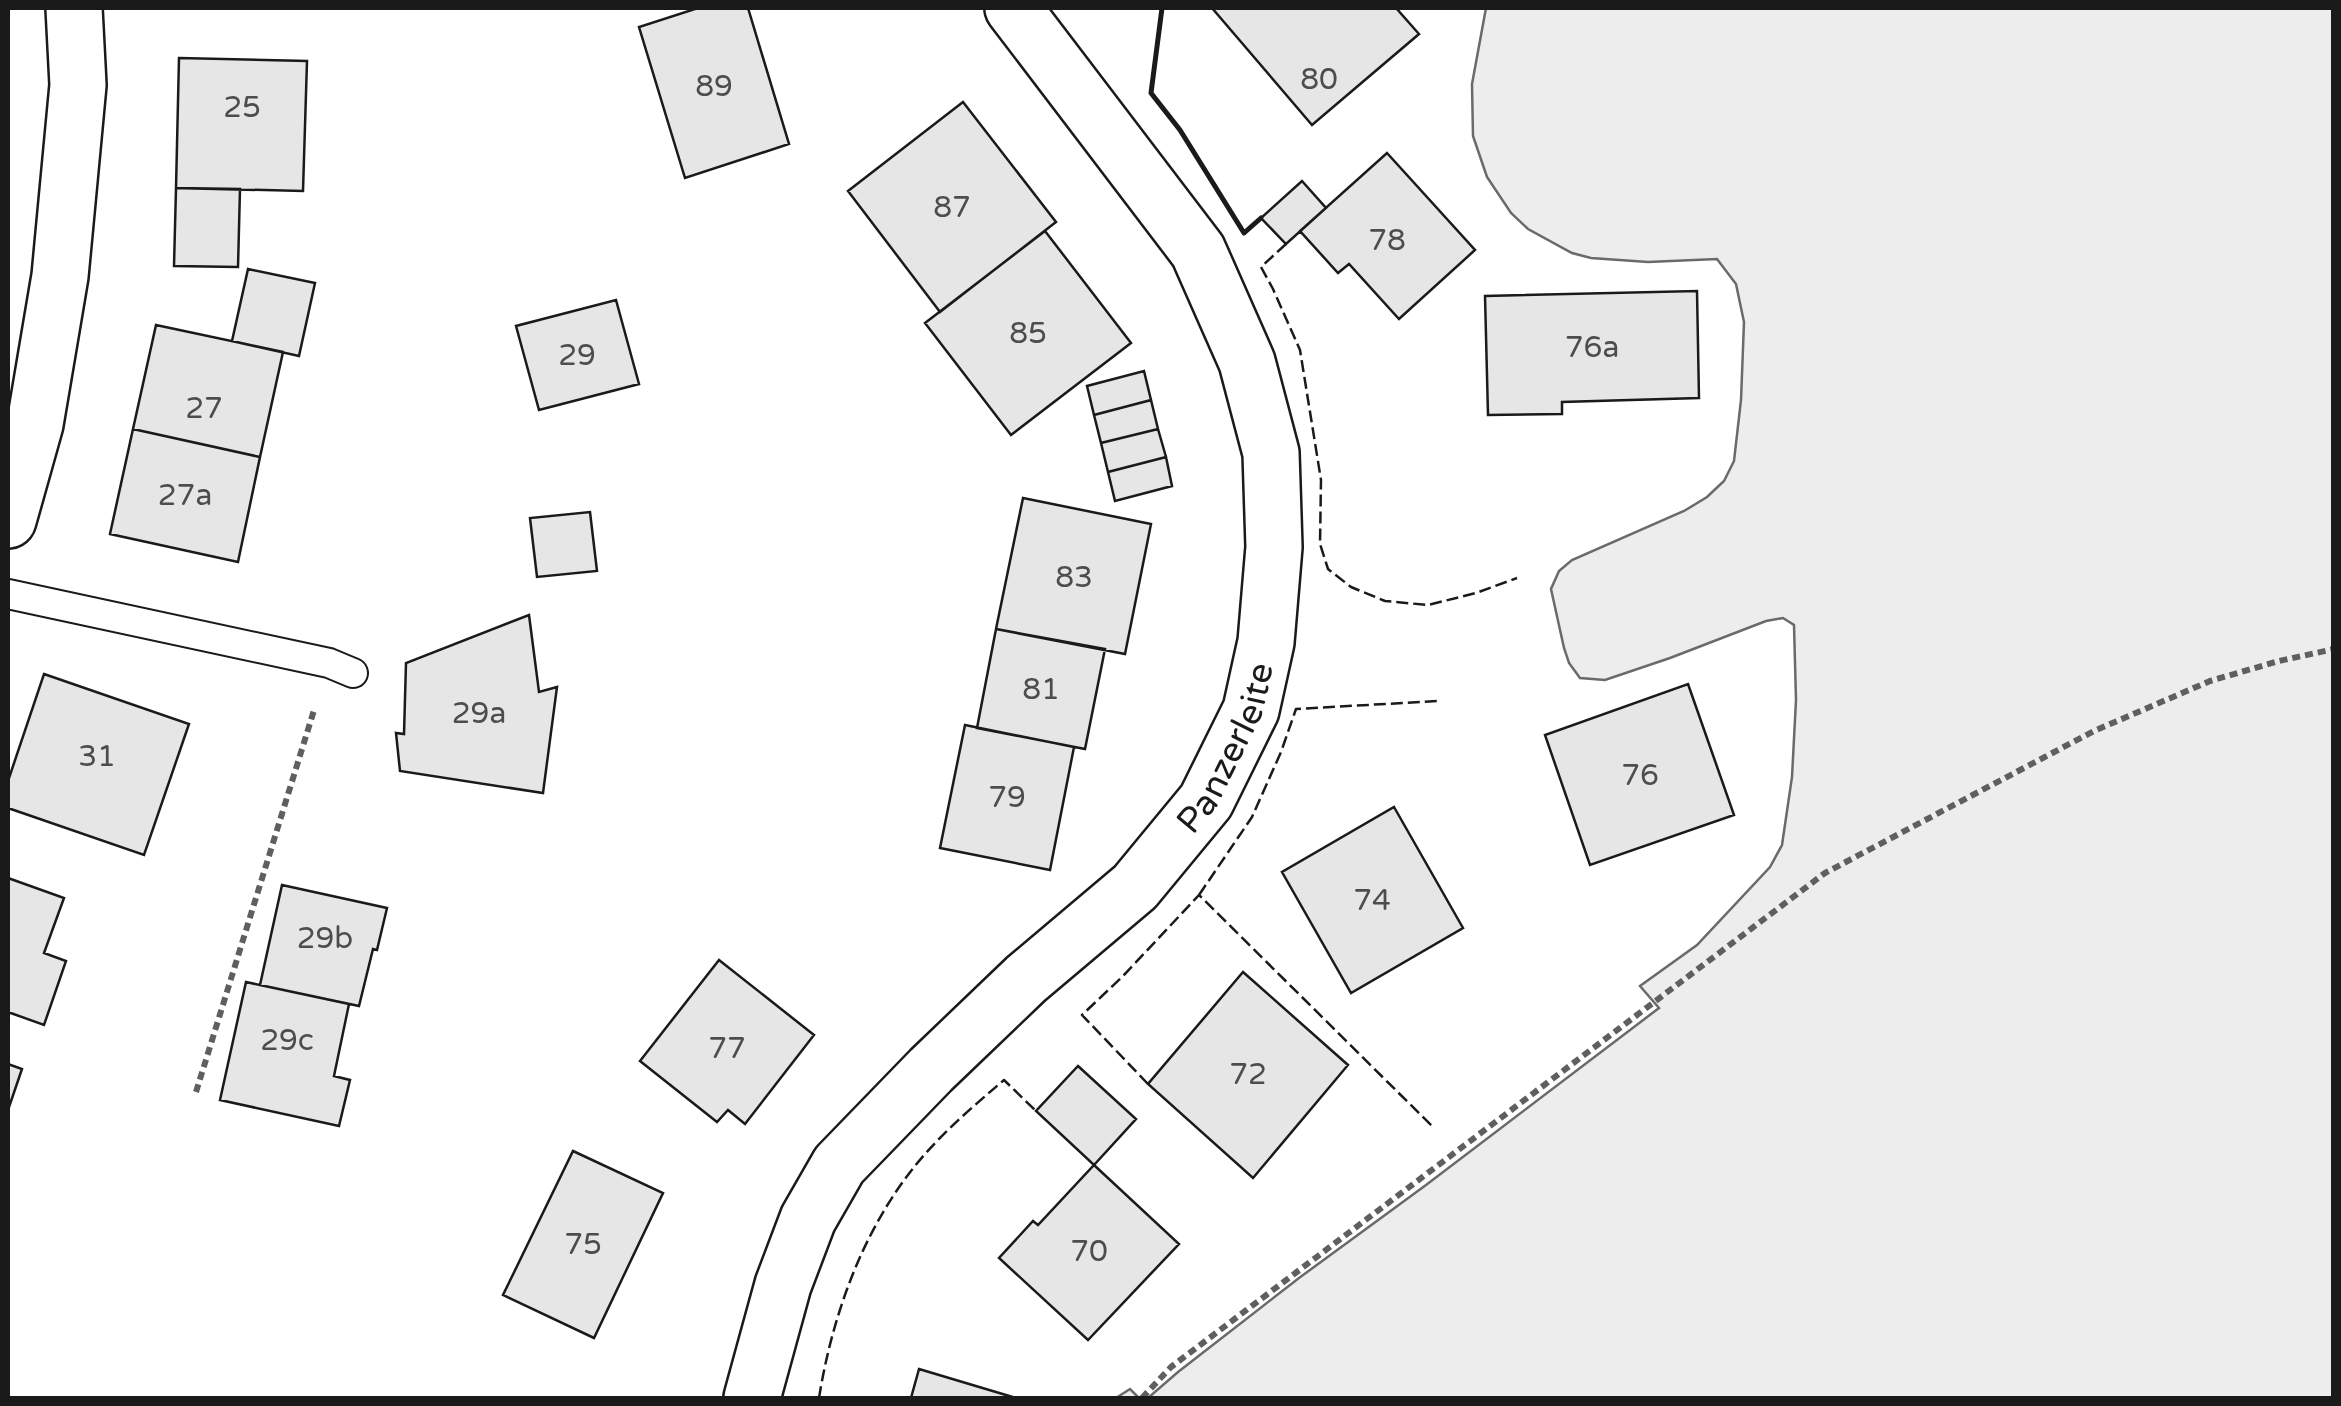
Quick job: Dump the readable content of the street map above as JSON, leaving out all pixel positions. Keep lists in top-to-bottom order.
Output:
{
  "streets": {
    "street": ["Panzerleite"]
  },
  "house_numbers": [
    "80",
    "89",
    "25",
    "87",
    "78",
    "85",
    "76a",
    "29",
    "27",
    "27a",
    "83",
    "81",
    "29a",
    "31",
    "76",
    "79",
    "74",
    "29b",
    "29c",
    "77",
    "72",
    "75",
    "70"
  ]
}
